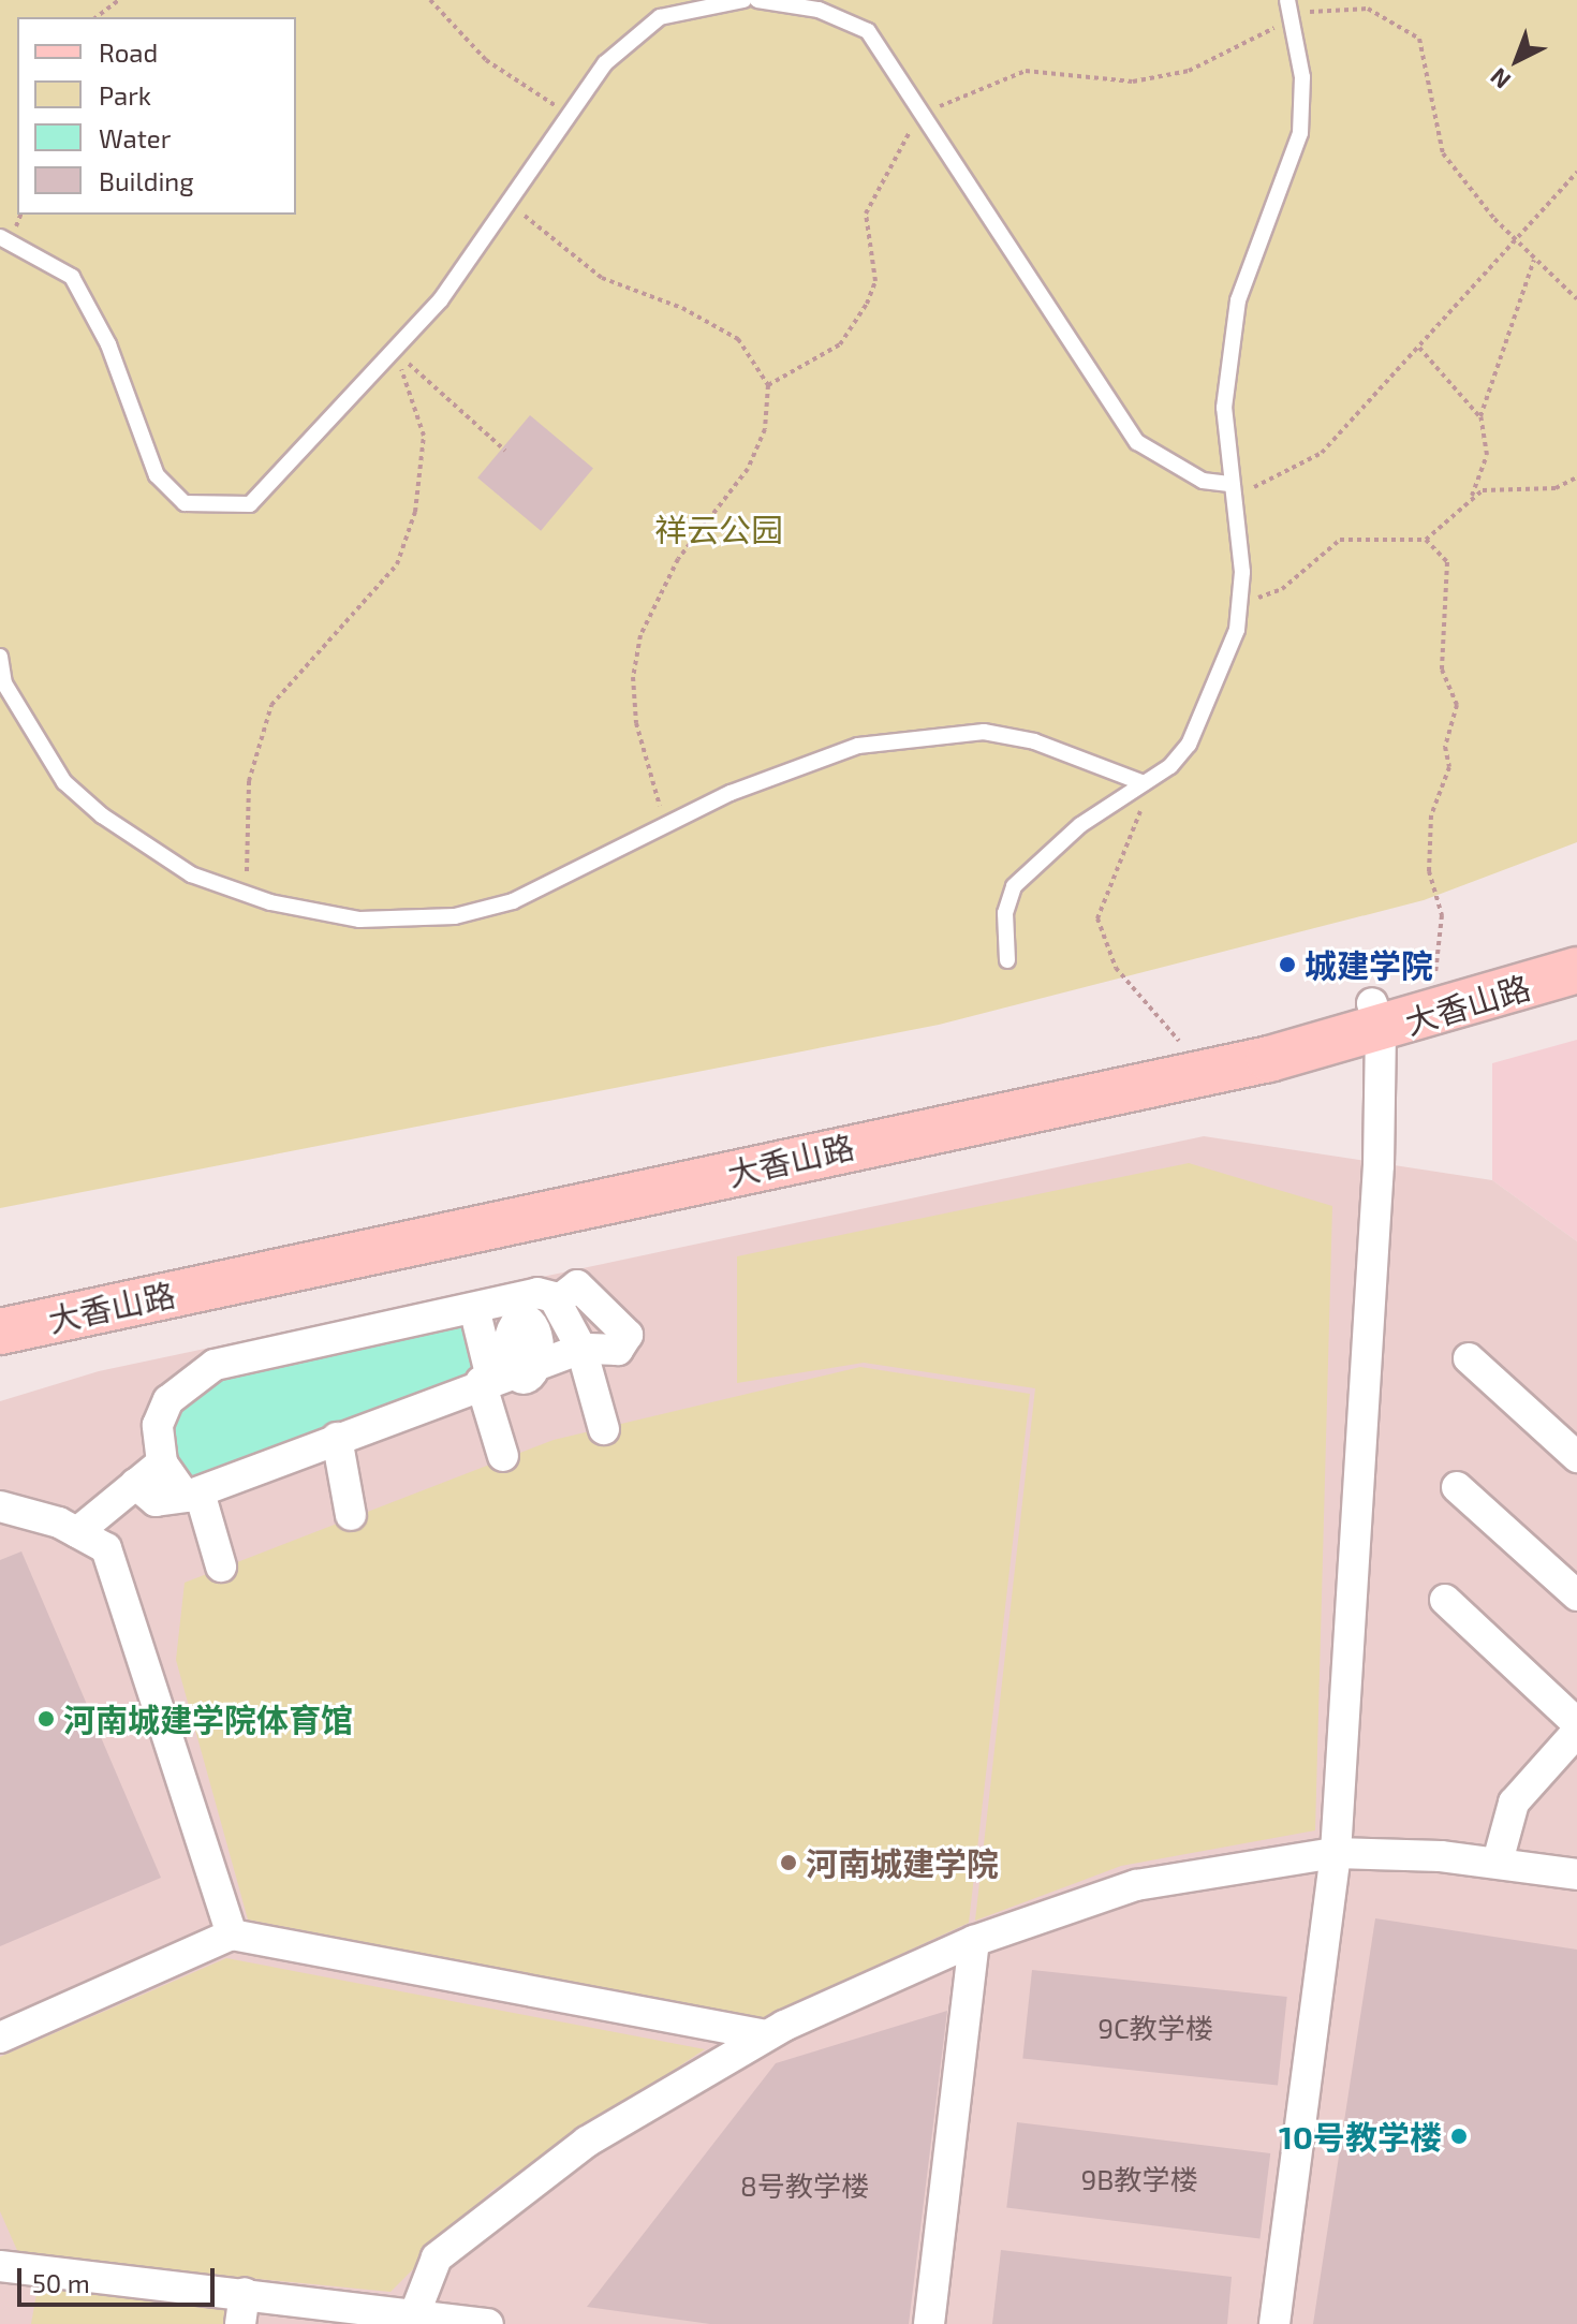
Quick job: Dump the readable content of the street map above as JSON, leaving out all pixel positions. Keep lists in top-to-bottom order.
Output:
{
  "streets": {
    "main road": ["大香山路"]
  },
  "parks": ["祥云公园"],
  "places": [
    "城建学院",
    "河南城建学院体育馆",
    "河南城建学院",
    "10号教学楼"
  ],
  "house_numbers": ["9C教学楼", "9B教学楼", "8号教学楼"],
  "legend": [
    "Road",
    "Park",
    "Water",
    "Building"
  ],
  "scale_bar": "50 m",
  "north": "bottom left"
}
